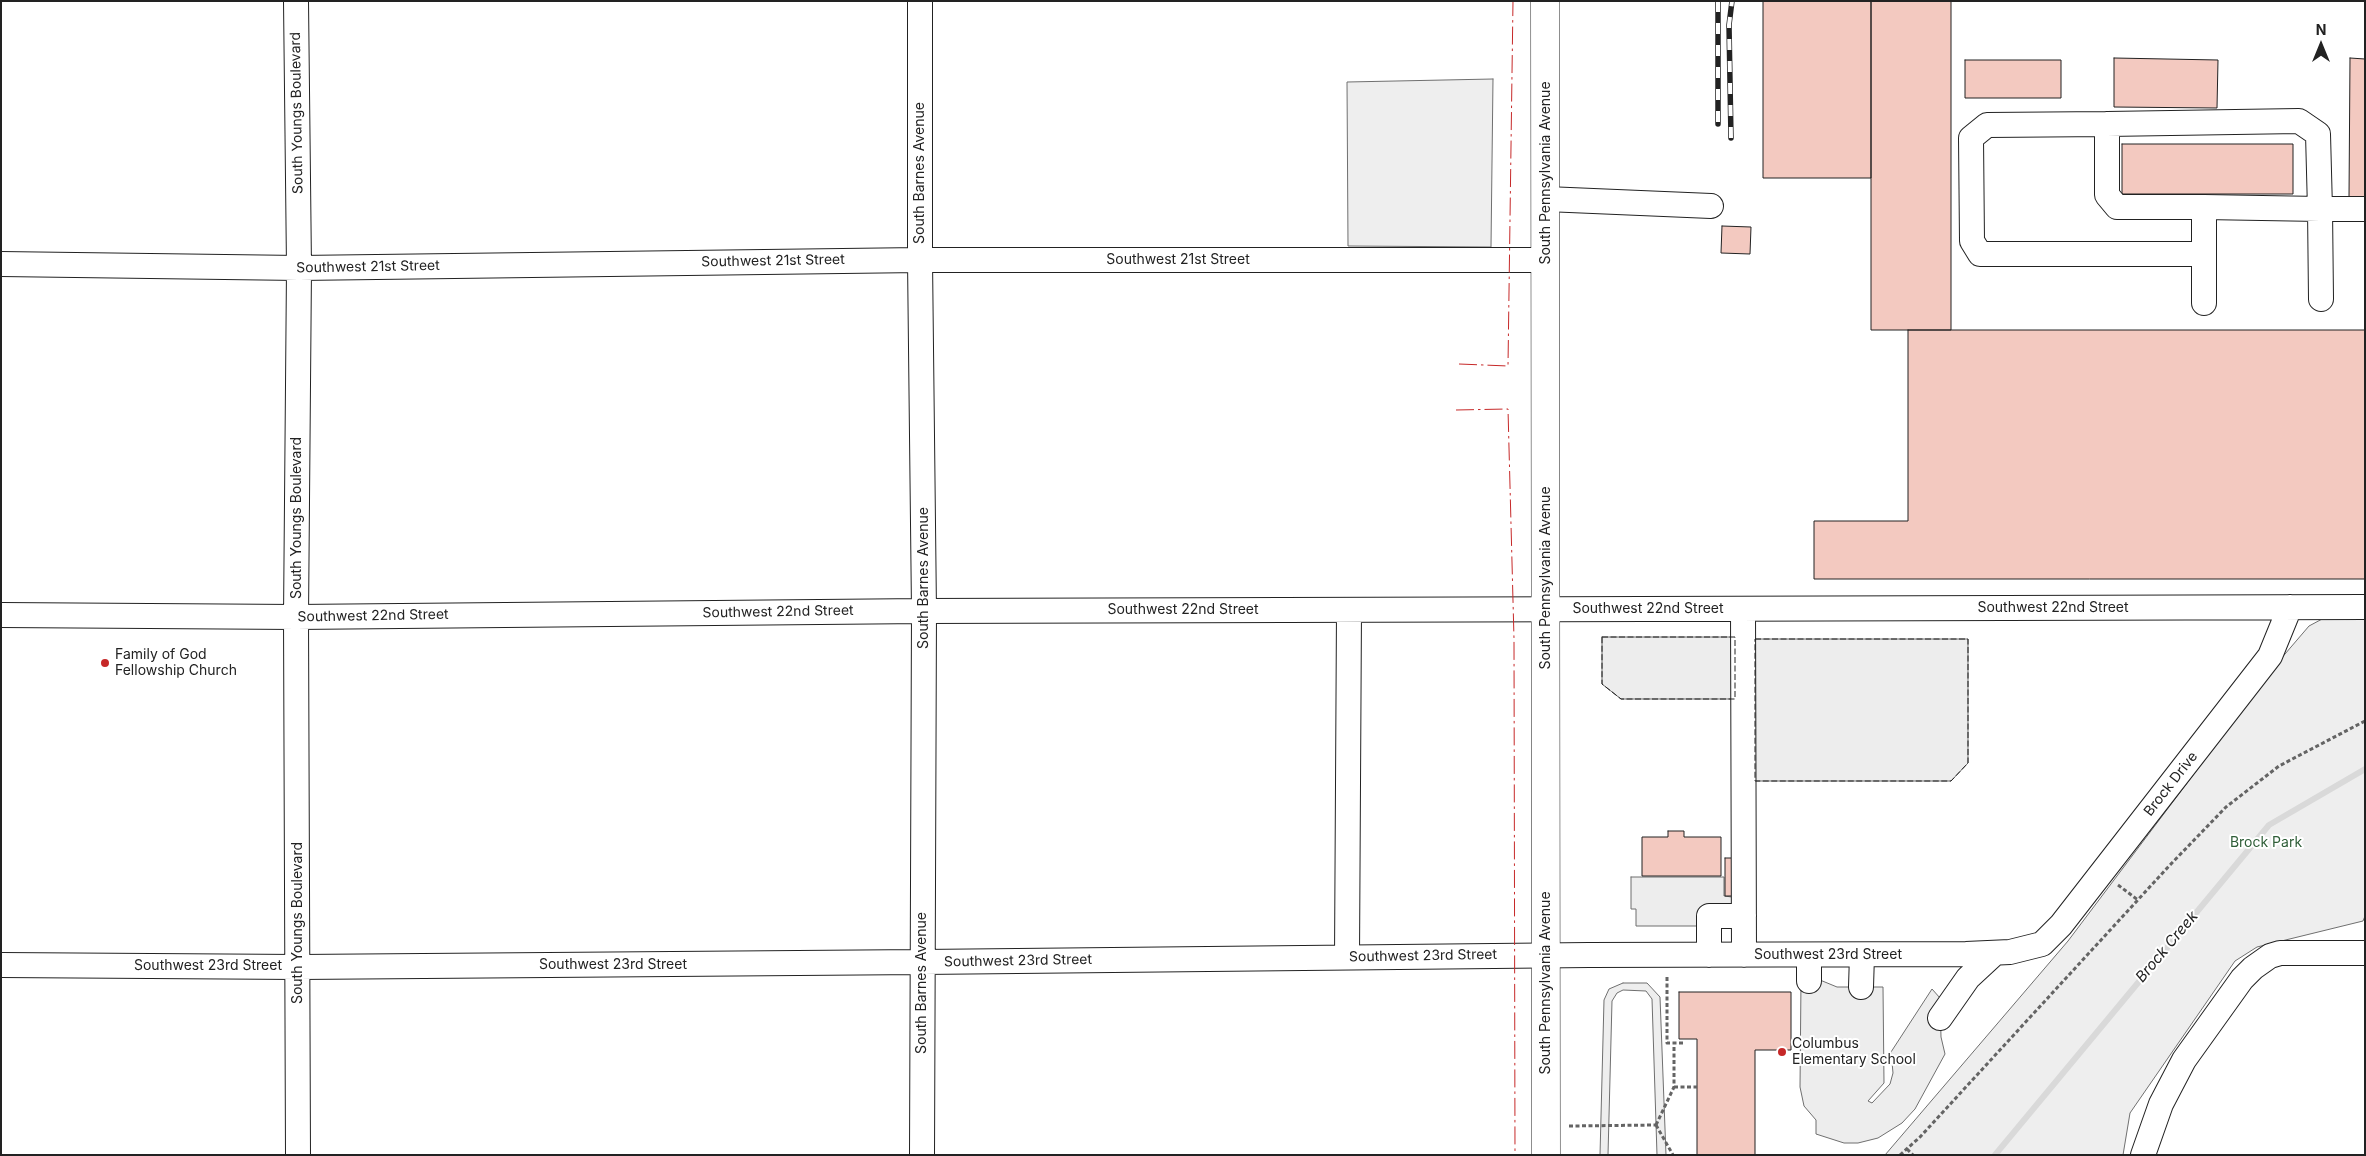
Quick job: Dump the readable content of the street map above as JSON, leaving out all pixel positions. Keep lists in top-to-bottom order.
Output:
{
  "streets": {
    "main road": ["South Pennsylvania Avenue"],
    "street": [
      "South Youngs Boulevard",
      "South Barnes Avenue",
      "Southwest 21st Street",
      "Southwest 22nd Street",
      "Brock Drive",
      "Southwest 23rd Street"
    ]
  },
  "crossings": [
    ["South Youngs Boulevard", "Southwest 21st Street"],
    ["South Youngs Boulevard", "Southwest 22nd Street"],
    ["South Youngs Boulevard", "Southwest 23rd Street"],
    ["South Barnes Avenue", "Southwest 21st Street"],
    ["South Barnes Avenue", "Southwest 22nd Street"],
    ["South Barnes Avenue", "Southwest 23rd Street"],
    ["South Pennsylvania Avenue", "Southwest 21st Street"],
    ["South Pennsylvania Avenue", "Southwest 22nd Street"],
    ["South Pennsylvania Avenue", "Southwest 23rd Street"],
    ["Southwest 22nd Street", "Brock Drive"],
    ["Brock Drive", "Southwest 23rd Street"]
  ],
  "water": ["Brock Creek"],
  "parks": ["Brock Park"],
  "places": ["Family of God Fellowship Church", "Columbus Elementary School"],
  "north": "top"
}
